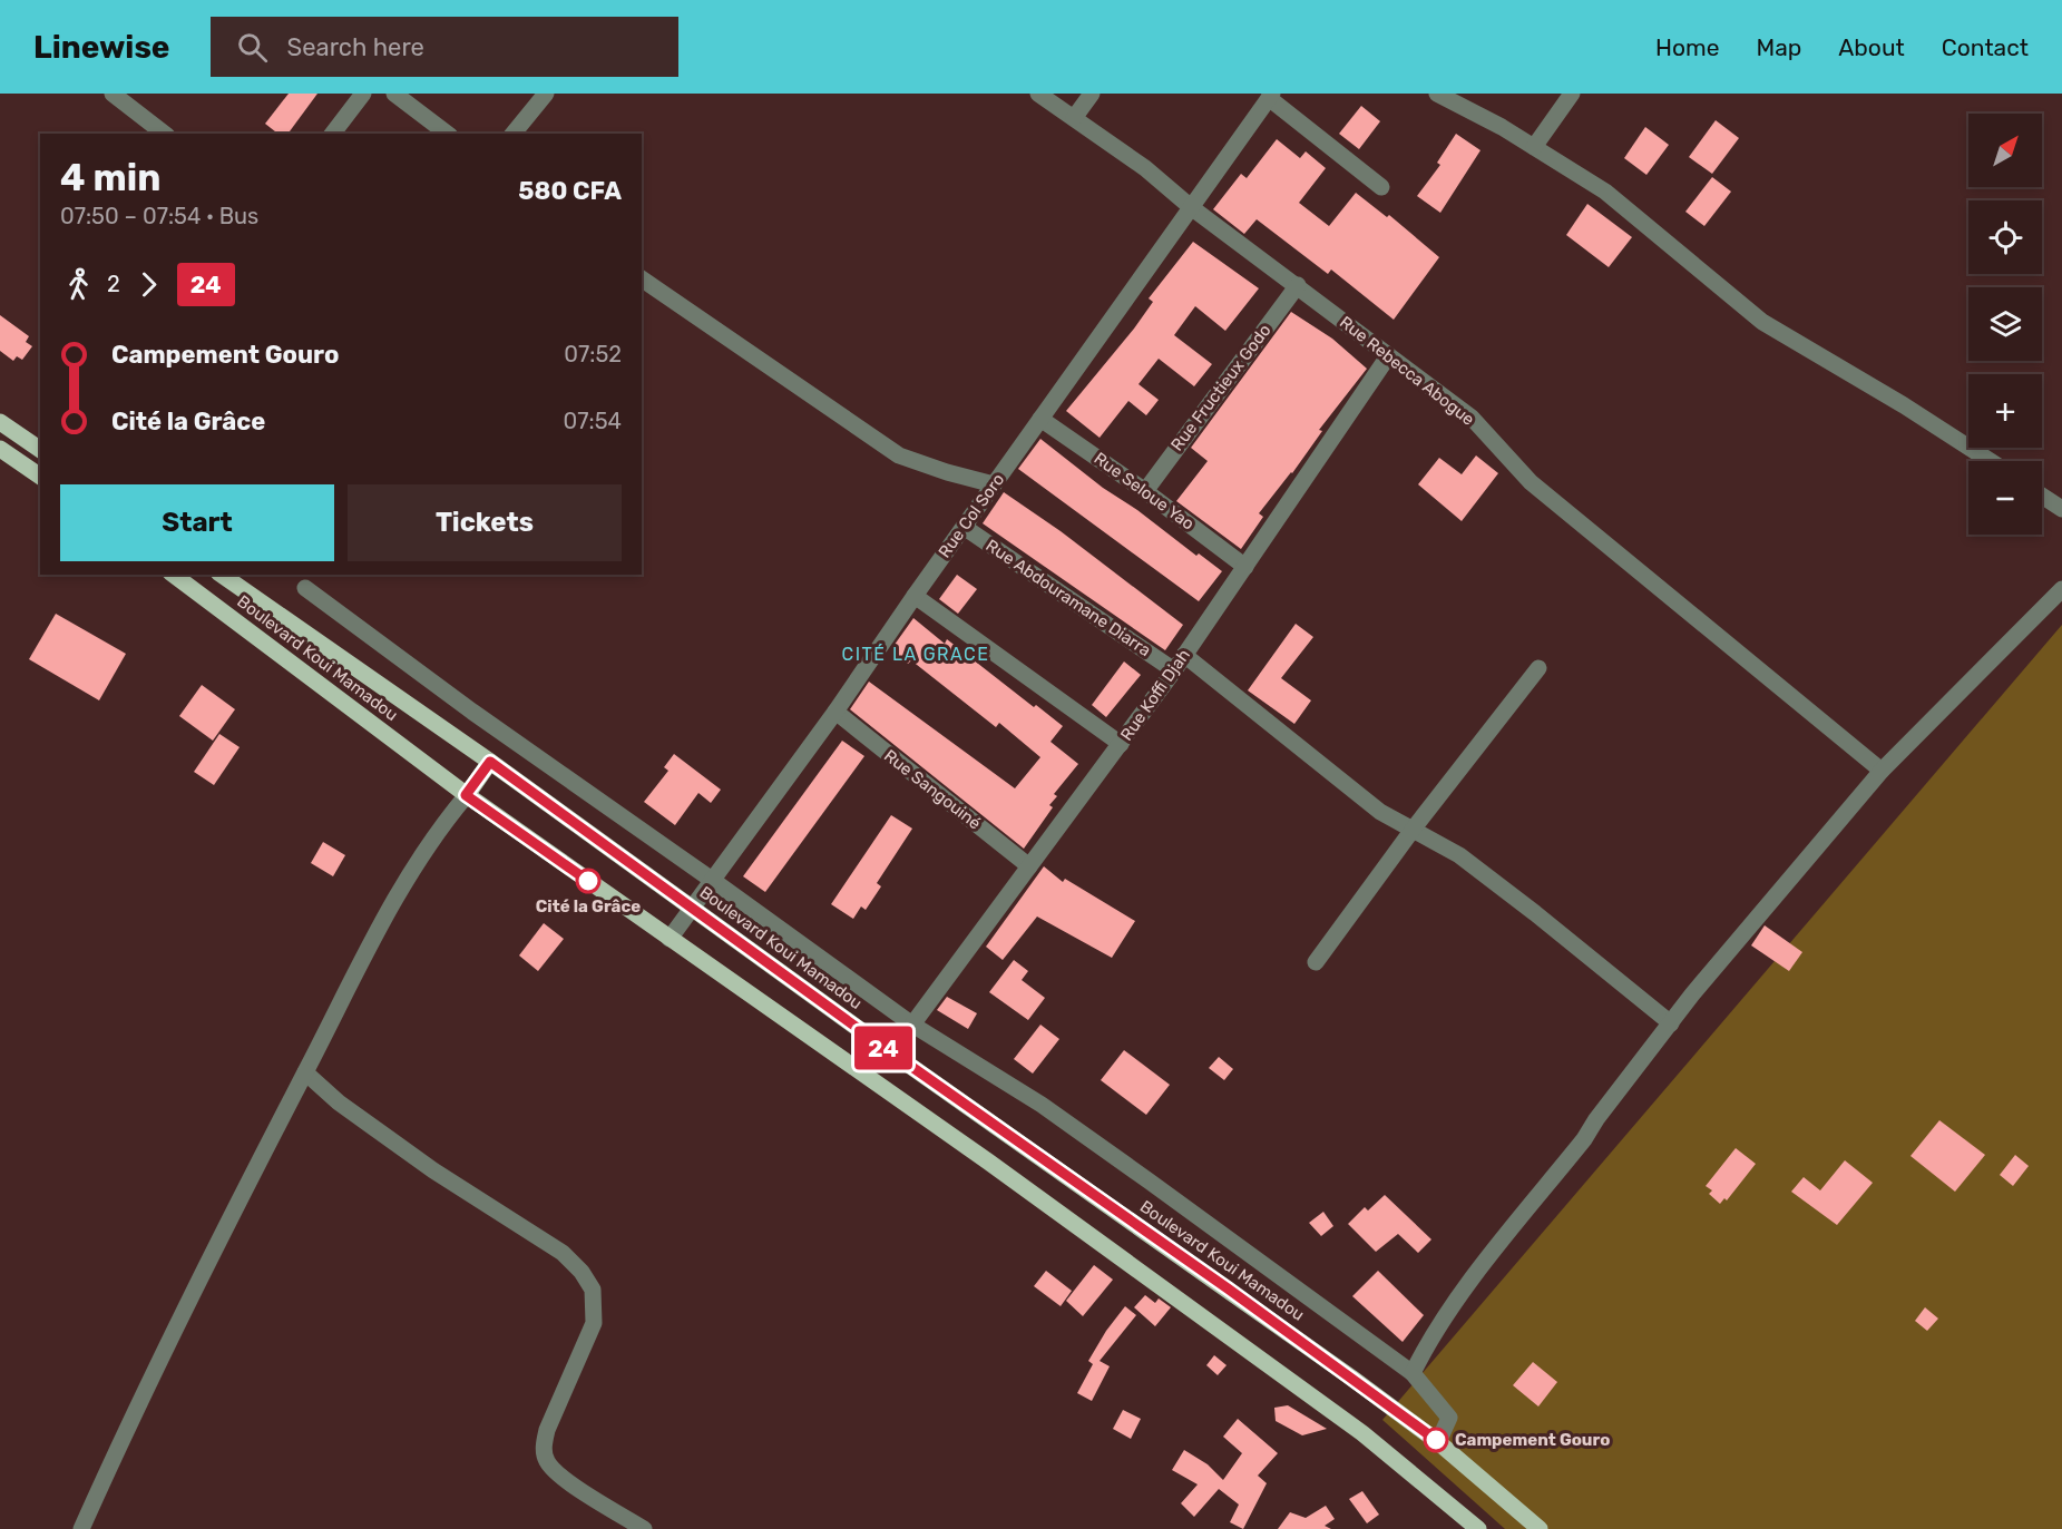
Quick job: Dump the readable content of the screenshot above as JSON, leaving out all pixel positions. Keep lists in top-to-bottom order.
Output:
{
  "streets": {
    "main road": ["Boulevard Koui Mamadou"],
    "street": [
      "Rue Rebecca Abogue",
      "Rue Fructieux Godo",
      "Rue Seloue Yao",
      "Rue Col Soro",
      "Rue Abdouramane Diarra",
      "Rue Koffi Djah",
      "Rue Sangouiné"
    ]
  },
  "crossings": [
    ["Rue Rebecca Abogue", "Rue Fructieux Godo"],
    ["Rue Rebecca Abogue", "Rue Col Soro"],
    ["Rue Rebecca Abogue", "Rue Koffi Djah"],
    ["Rue Fructieux Godo", "Rue Seloue Yao"],
    ["Rue Seloue Yao", "Rue Col Soro"],
    ["Rue Seloue Yao", "Rue Koffi Djah"],
    ["Rue Col Soro", "Rue Abdouramane Diarra"],
    ["Rue Col Soro", "Boulevard Koui Mamadou"],
    ["Rue Col Soro", "Rue Sangouiné"],
    ["Rue Abdouramane Diarra", "Rue Koffi Djah"],
    ["Rue Koffi Djah", "Rue Sangouiné"]
  ],
  "districts": ["CITÉ LA GRACE"],
  "places": ["Cité la Grâce", "Campement Gouro"],
  "lines": ["bus line 24"],
  "north": "top right",
  "page": {
    "header": "Linewise",
    "search": "Search here",
    "nav": [
      "Home",
      "Map",
      "About",
      "Contact"
    ],
    "on_map": "24",
    "map_buttons": ["+", "−"],
    "heading": ["4 min", "07:50 – 07:54 · Bus", "580 CFA"],
    "legs": ["2", "24"],
    "list": [
      {
        "name": "Campement Gouro",
        "value": "07:52"
      },
      {
        "name": "Cité la Grâce",
        "value": "07:54"
      }
    ],
    "buttons": ["Start", "Tickets"]
  }
}
